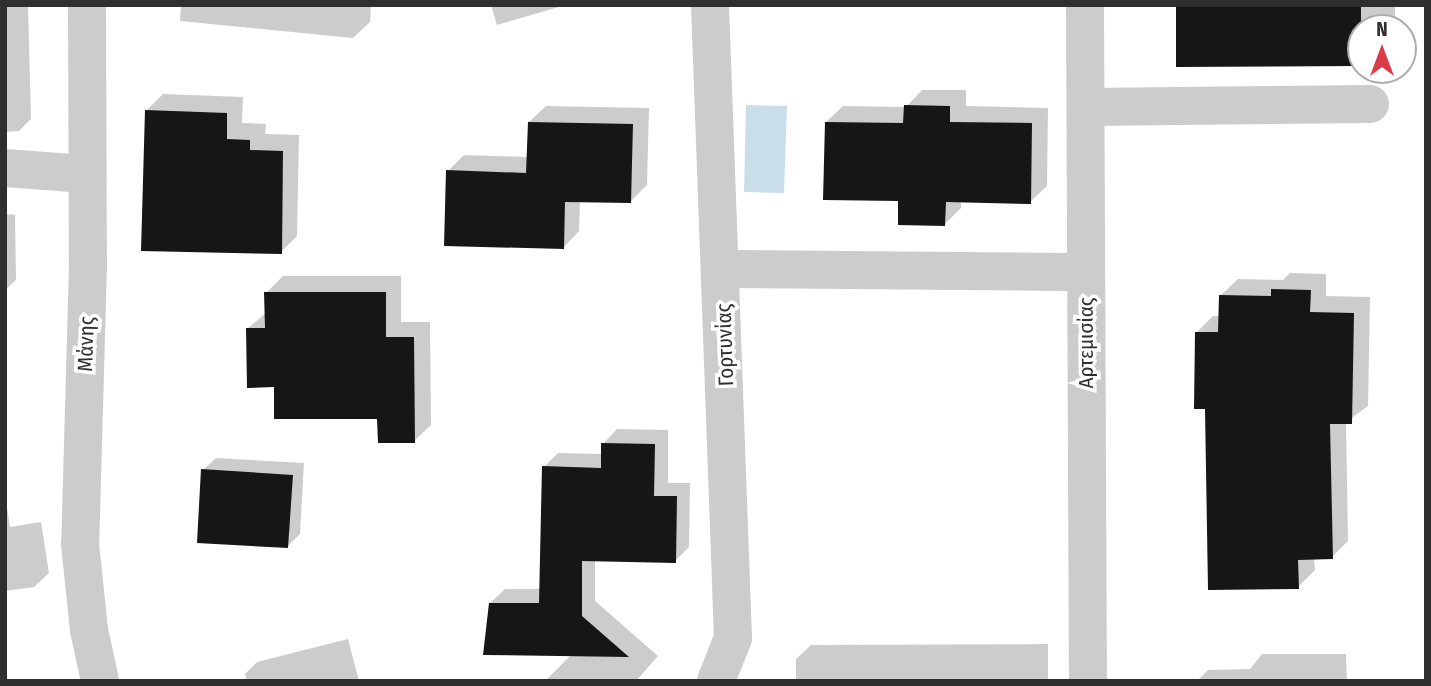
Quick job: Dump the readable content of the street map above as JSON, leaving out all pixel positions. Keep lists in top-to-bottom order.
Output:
{
  "streets": {
    "street": ["Αρτεμισίας", "Μάνης", "Γορτυνίας"]
  },
  "north": "top"
}
